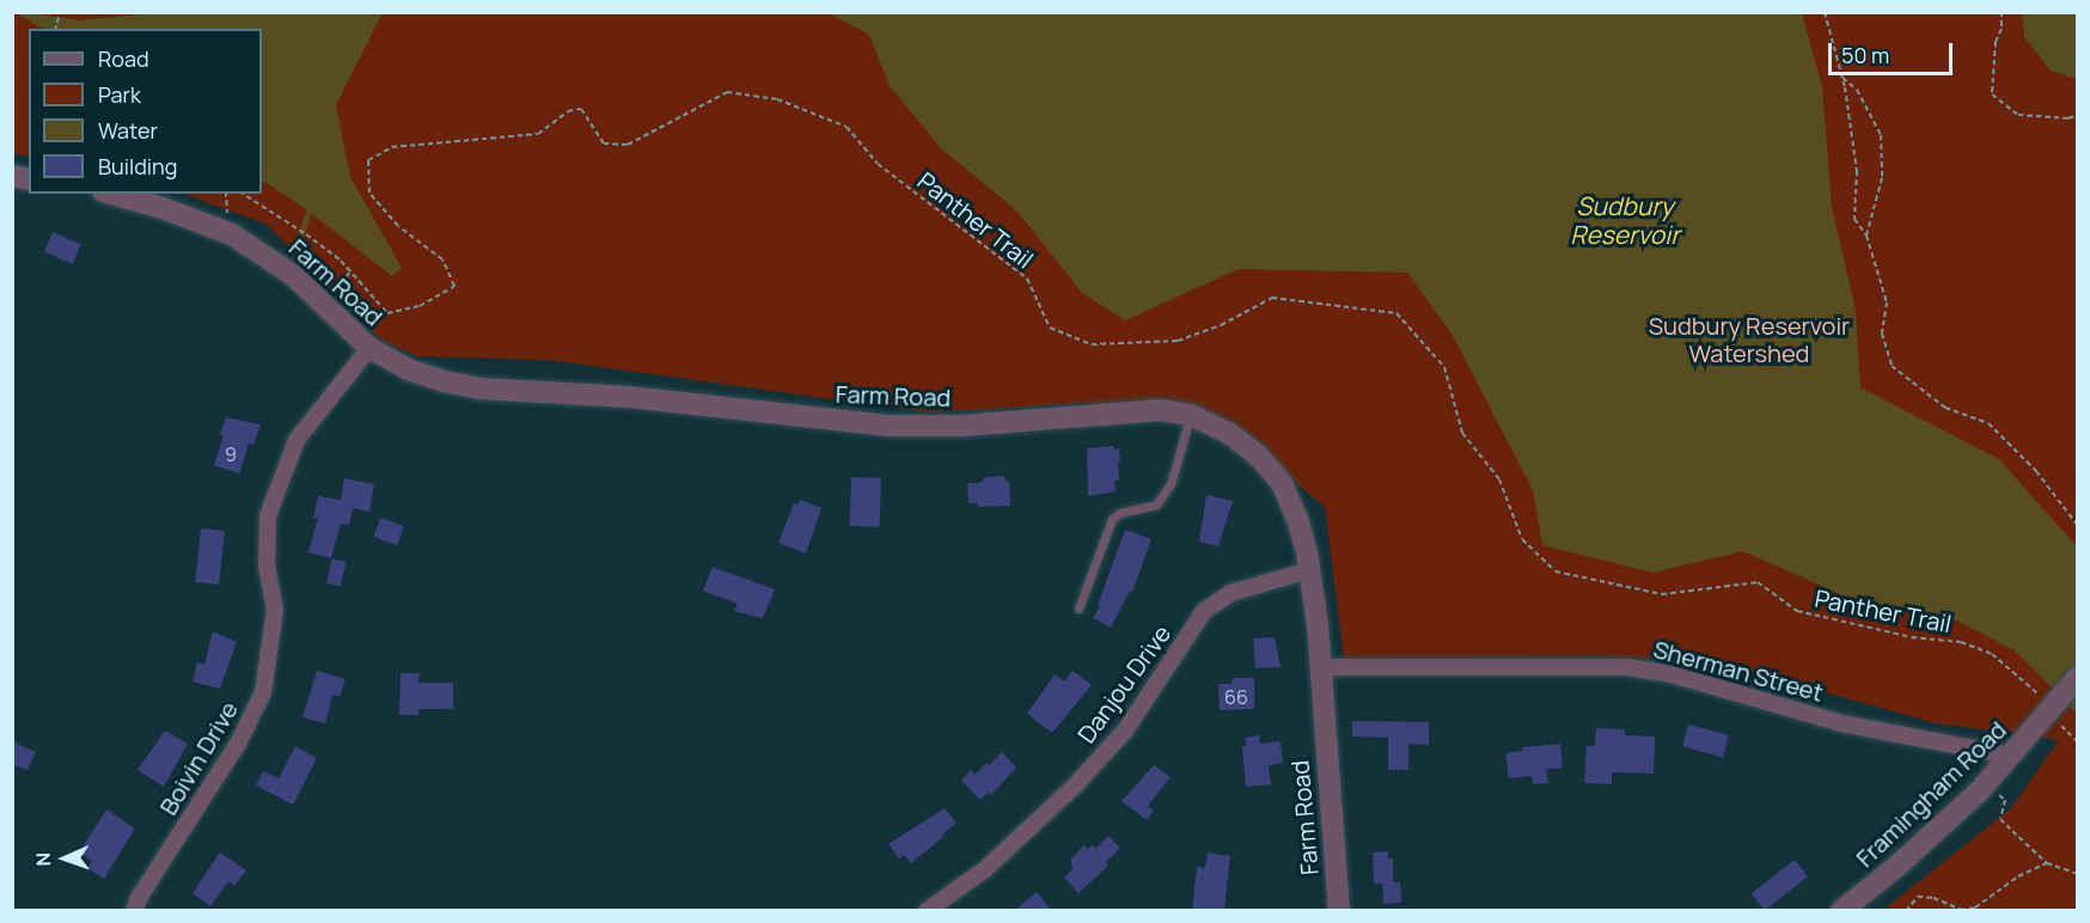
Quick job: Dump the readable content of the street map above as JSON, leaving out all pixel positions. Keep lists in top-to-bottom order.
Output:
{
  "streets": {
    "street": [
      "Farm Road",
      "Sherman Street",
      "Danjou Drive",
      "Boivin Drive",
      "Framingham Road"
    ],
    "path": ["Panther Trail"]
  },
  "crossings": [
    ["Panther Trail", "Framingham Road"],
    ["Farm Road", "Sherman Street"],
    ["Farm Road", "Danjou Drive"],
    ["Farm Road", "Boivin Drive"],
    ["Sherman Street", "Framingham Road"]
  ],
  "water": ["Sudbury Reservoir"],
  "parks": ["Sudbury Reservoir Watershed"],
  "house_numbers": ["9", "66"],
  "legend": [
    "Road",
    "Park",
    "Water",
    "Building"
  ],
  "scale_bar": "50 m",
  "north": "left"
}
